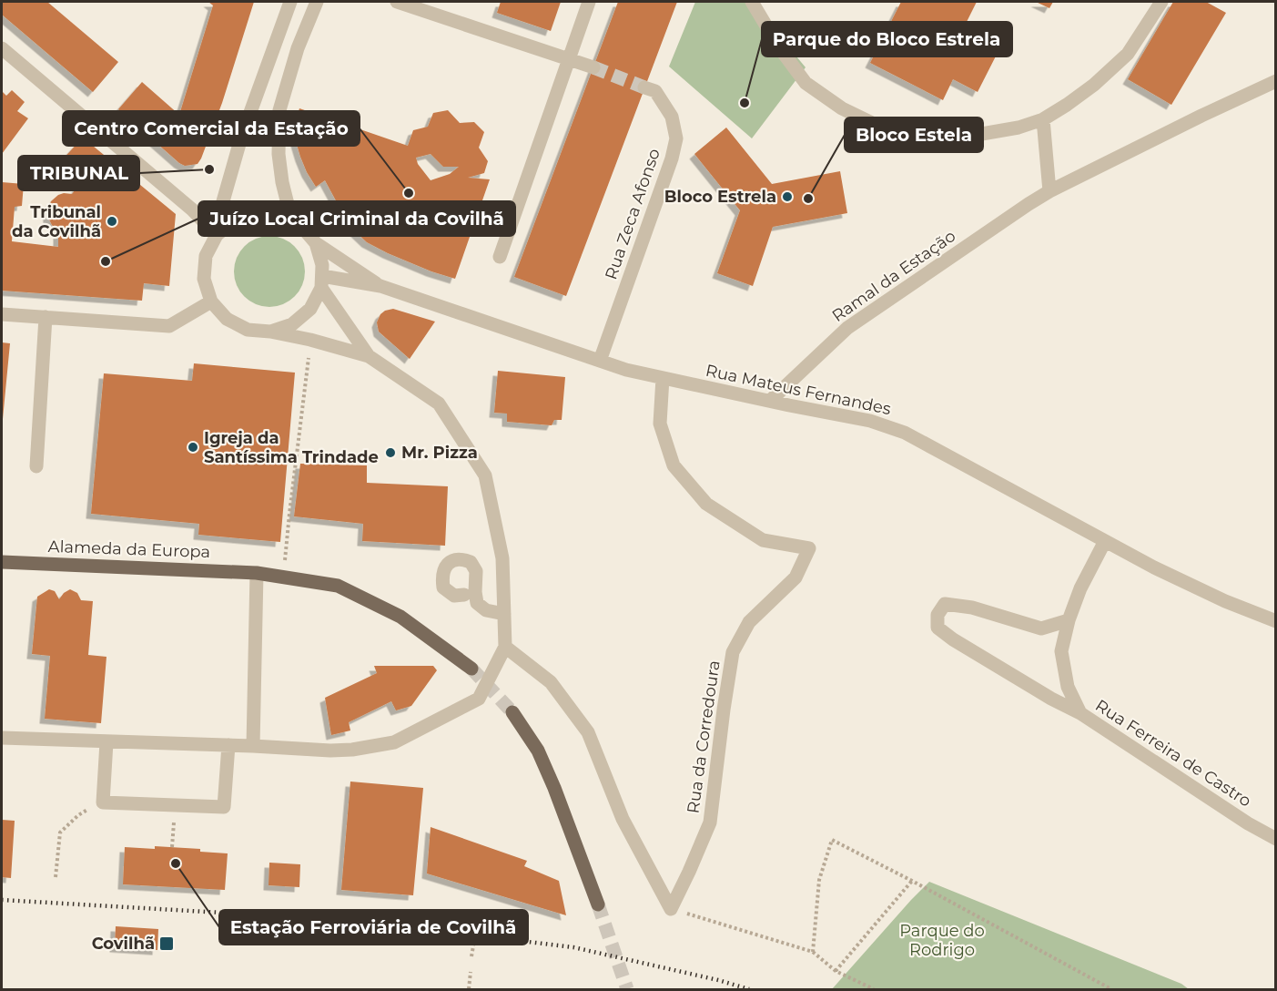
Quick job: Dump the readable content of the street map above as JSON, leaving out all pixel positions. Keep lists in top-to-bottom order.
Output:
{
  "streets": {
    "main road": ["Alameda da Europa"],
    "street": [
      "Rua Zeca Afonso",
      "Ramal da Estação",
      "Rua Mateus Fernandes",
      "Rua da Corredoura",
      "Rua Ferreira de Castro"
    ]
  },
  "crossings": [
    ["Rua Zeca Afonso", "Rua Mateus Fernandes"],
    ["Ramal da Estação", "Rua Mateus Fernandes"],
    ["Rua Mateus Fernandes", "Rua da Corredoura"],
    ["Rua Mateus Fernandes", "Rua Ferreira de Castro"]
  ],
  "parks": ["Parque do Rodrigo"],
  "places": {
    "other": [
      "Parque do Bloco Estrela",
      "TRIBUNAL",
      "Centro Comercial da Estação",
      "Bloco Estrela",
      "Bloco Estela",
      "Tribunal da Covilhã",
      "Juízo Local Criminal da Covilhã",
      "Igreja da Santíssima Trindade",
      "Mr. Pizza",
      "Estação Ferroviária de Covilhã"
    ],
    "transit": ["Covilhã"]
  }
}
